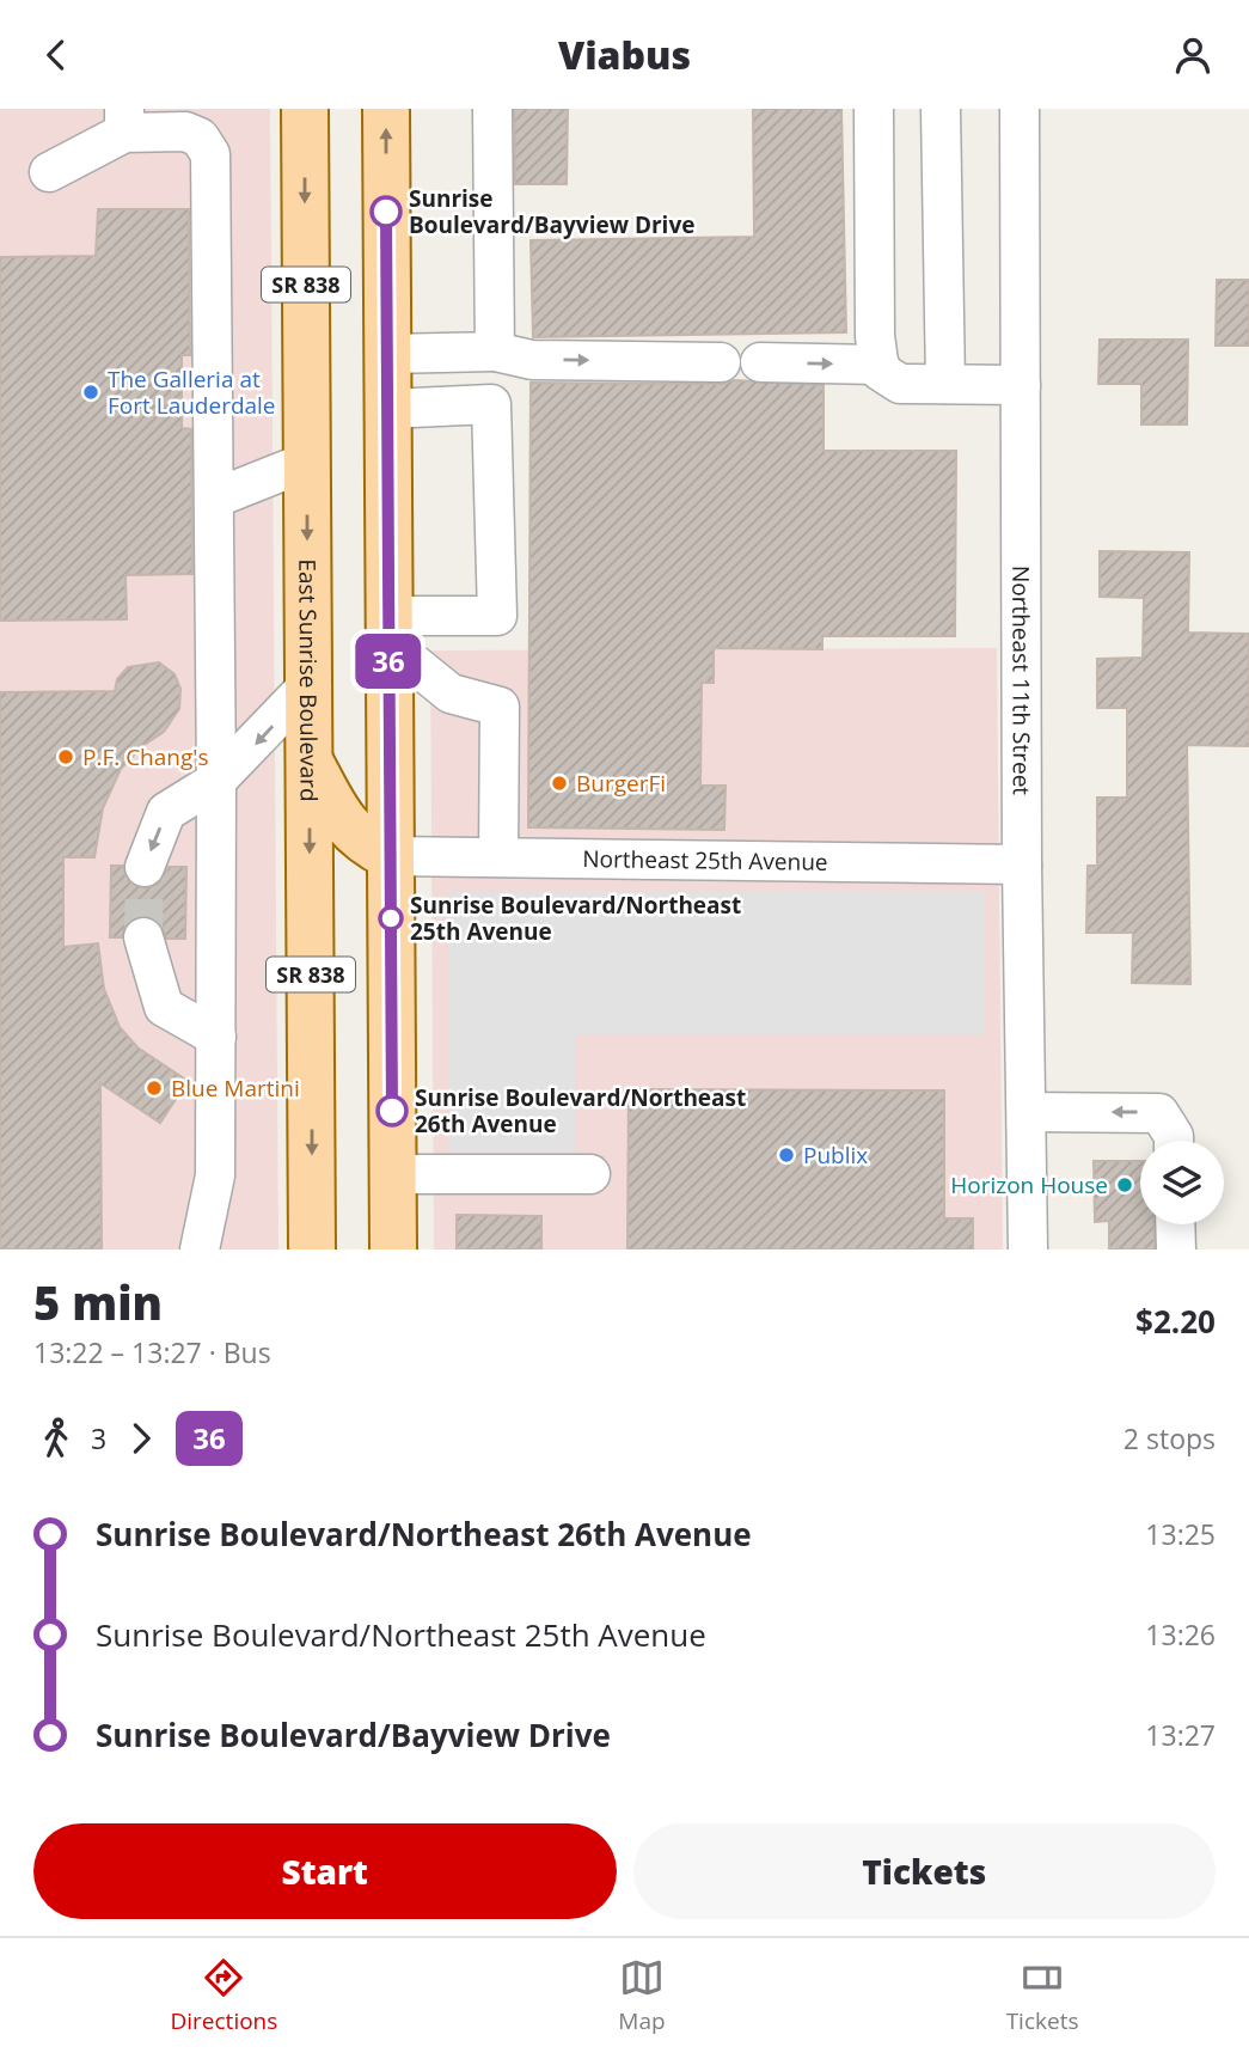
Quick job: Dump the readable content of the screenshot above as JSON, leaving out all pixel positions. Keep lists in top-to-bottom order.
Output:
{
  "streets": {
    "main road": ["SR 838", "East Sunrise Boulevard"],
    "street": ["Northeast 11th Street", "Northeast 25th Avenue"]
  },
  "crossings": [
    ["Northeast 11th Street", "Northeast 25th Avenue"]
  ],
  "places": [
    "Sunrise Boulevard/Bayview Drive",
    "The Galleria at Fort Lauderdale",
    "P.F. Chang's",
    "BurgerFi",
    "Sunrise Boulevard/Northeast 25th Avenue",
    "Blue Martini",
    "Sunrise Boulevard/Northeast 26th Avenue",
    "Publix",
    "Horizon House"
  ],
  "lines": ["bus line 36"],
  "page": {
    "header": "Viabus",
    "on_map": "36",
    "heading": ["5 min", "13:22 – 13:27 · Bus", "$2.20"],
    "legs": ["3", "36", "2 stops"],
    "list": [
      {
        "name": "Sunrise Boulevard/Northeast 26th Avenue",
        "value": "13:25"
      },
      {
        "name": "Sunrise Boulevard/Northeast 25th Avenue",
        "value": "13:26"
      },
      {
        "name": "Sunrise Boulevard/Bayview Drive",
        "value": "13:27"
      }
    ],
    "buttons": ["Start", "Tickets"],
    "tabs": ["Directions", "Map", "Tickets"]
  }
}
